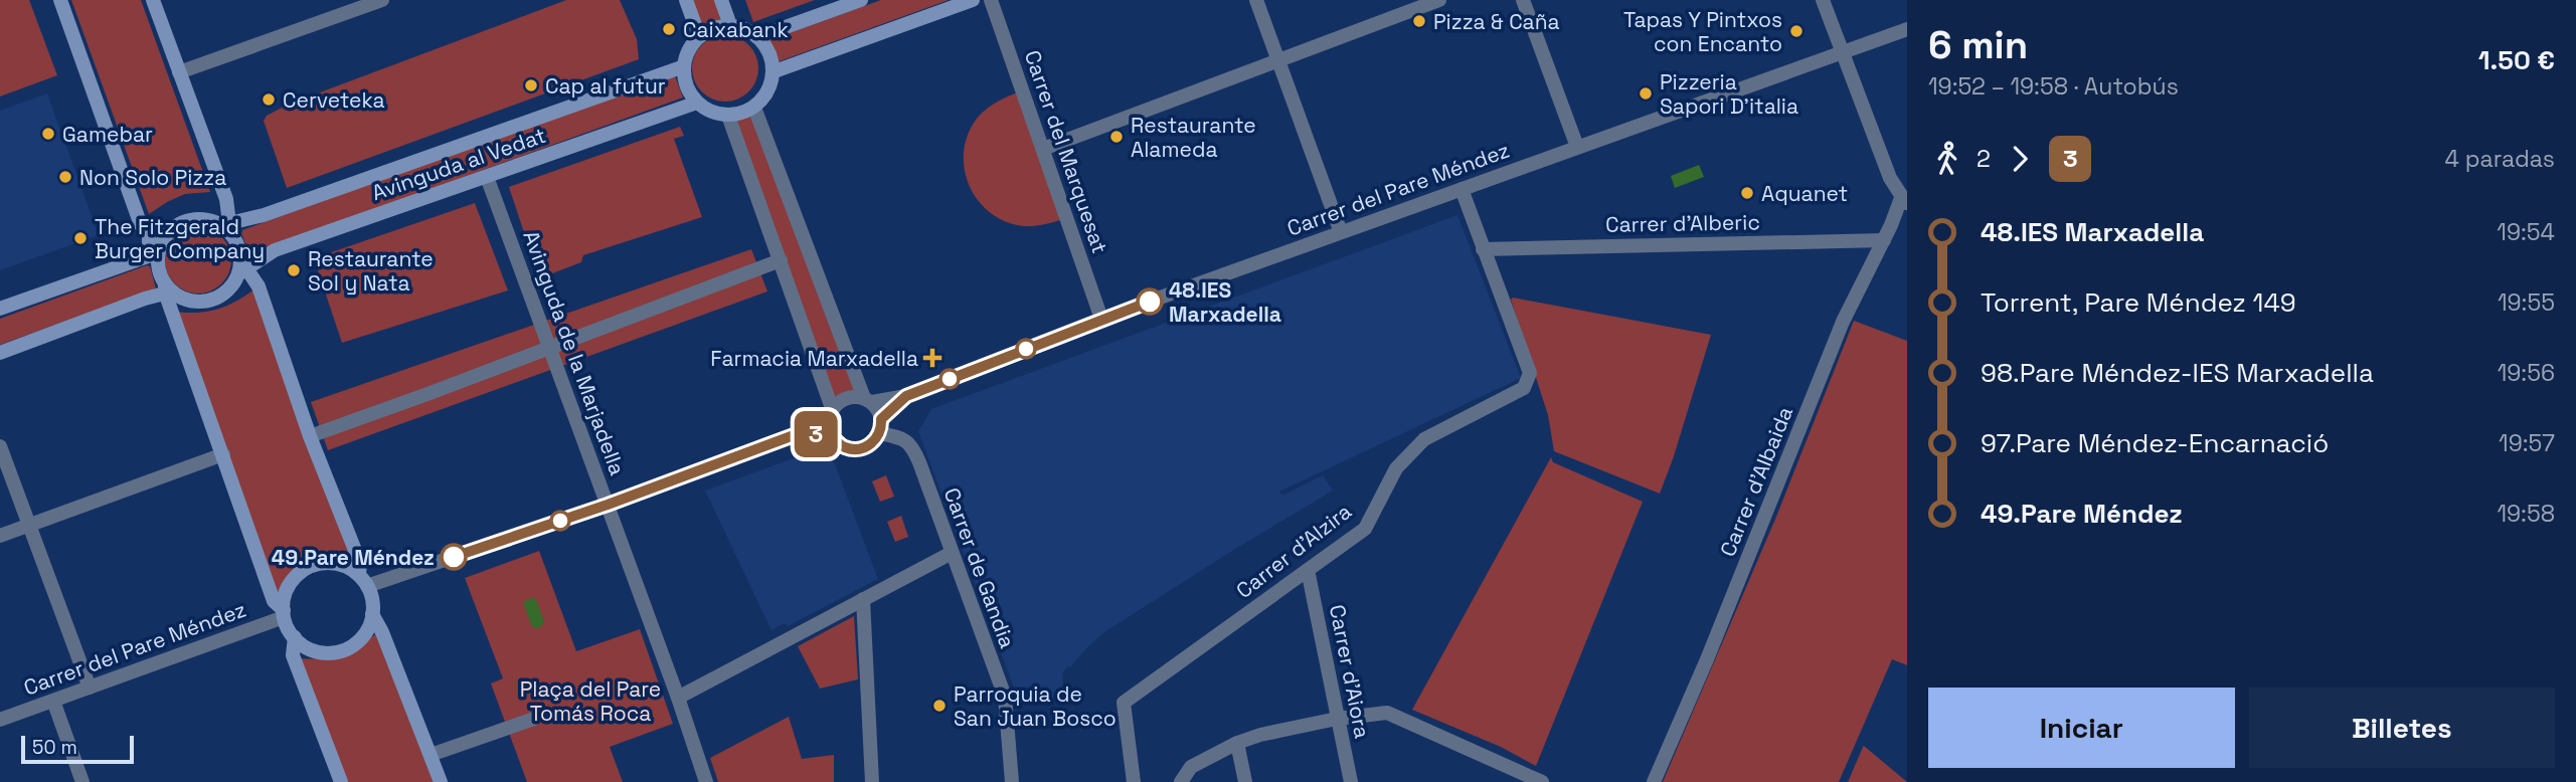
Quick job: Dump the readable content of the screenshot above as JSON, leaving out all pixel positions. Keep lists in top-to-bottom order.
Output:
{
  "streets": {
    "street": [
      "Carrer del Marquesat",
      "Avinguda al Vedat",
      "Carrer del Pare Méndez",
      "Carrer d'Alberic",
      "Avinguda de la Marjadella",
      "Carrer d'Albaida",
      "Carrer d'Alzira",
      "Carrer de Gandia",
      "Carrer d'Aiora"
    ]
  },
  "crossings": [
    ["Carrer del Marquesat", "Carrer del Pare Méndez"],
    ["Avinguda al Vedat", "Avinguda de la Marjadella"],
    ["Carrer del Pare Méndez", "Carrer de Gandia"],
    ["Carrer d'Alberic", "Carrer d'Albaida"],
    ["Carrer d'Alberic", "Carrer d'Alzira"],
    ["Carrer d'Alzira", "Carrer d'Aiora"]
  ],
  "parks": ["Plaça del Pare Tomás Roca"],
  "places": {
    "other": [
      "Pizza & Caña",
      "Caixabank",
      "Tapas Y Pintxos con Encanto",
      "Cap al futur",
      "Pizzeria Sapori D'italia",
      "Cerveteka",
      "Gamebar",
      "Restaurante Alameda",
      "Non Solo Pizza",
      "Aquanet",
      "The Fitzgerald Burger Company",
      "Restaurante Sol y Nata",
      "48.IES Marxadella",
      "49.Pare Méndez",
      "Parroquia de San Juan Bosco"
    ],
    "health": ["Farmacia Marxadella"]
  },
  "lines": ["bus line 3"],
  "scale_bar": "50 m",
  "page": {
    "on_map": "3",
    "heading": ["6 min", "19:52 – 19:58 · Autobús", "1.50 €"],
    "legs": ["2", "3", "4 paradas"],
    "list": [
      {
        "name": "48.IES Marxadella",
        "value": "19:54"
      },
      {
        "name": "Torrent, Pare Méndez 149",
        "value": "19:55"
      },
      {
        "name": "98.Pare Méndez-IES Marxadella",
        "value": "19:56"
      },
      {
        "name": "97.Pare Méndez-Encarnació",
        "value": "19:57"
      },
      {
        "name": "49.Pare Méndez",
        "value": "19:58"
      }
    ],
    "buttons": ["Iniciar", "Billetes"],
    "scale": "50 m"
  }
}
